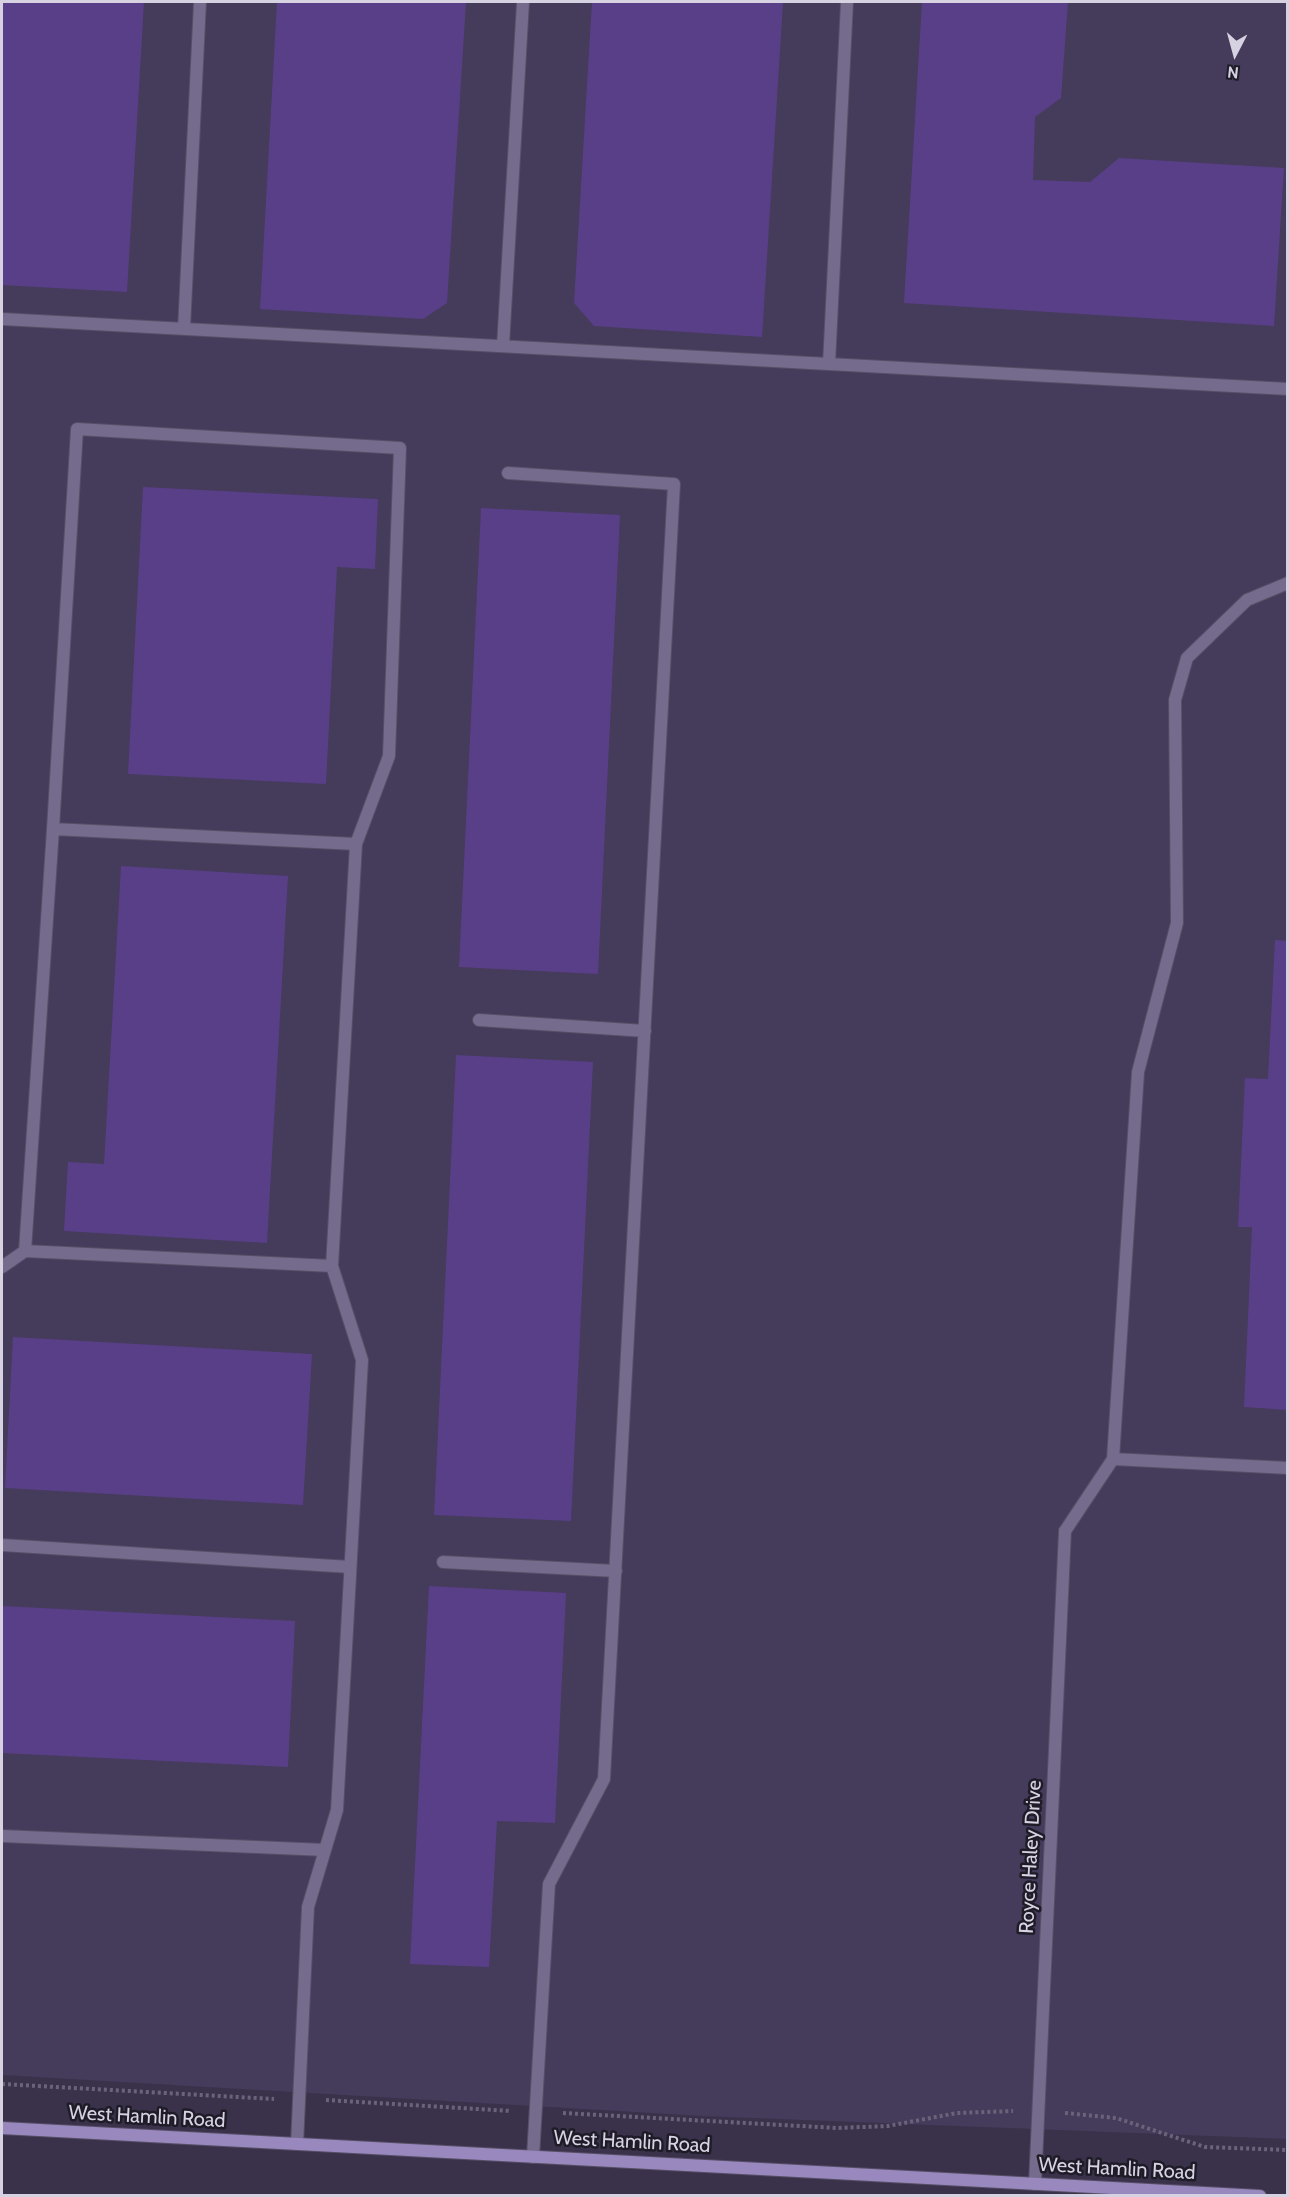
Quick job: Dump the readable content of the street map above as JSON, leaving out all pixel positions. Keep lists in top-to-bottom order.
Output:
{
  "streets": {
    "main road": ["West Hamlin Road"],
    "street": ["Royce Haley Drive"]
  },
  "crossings": [
    ["Royce Haley Drive", "West Hamlin Road"]
  ],
  "north": "bottom"
}
